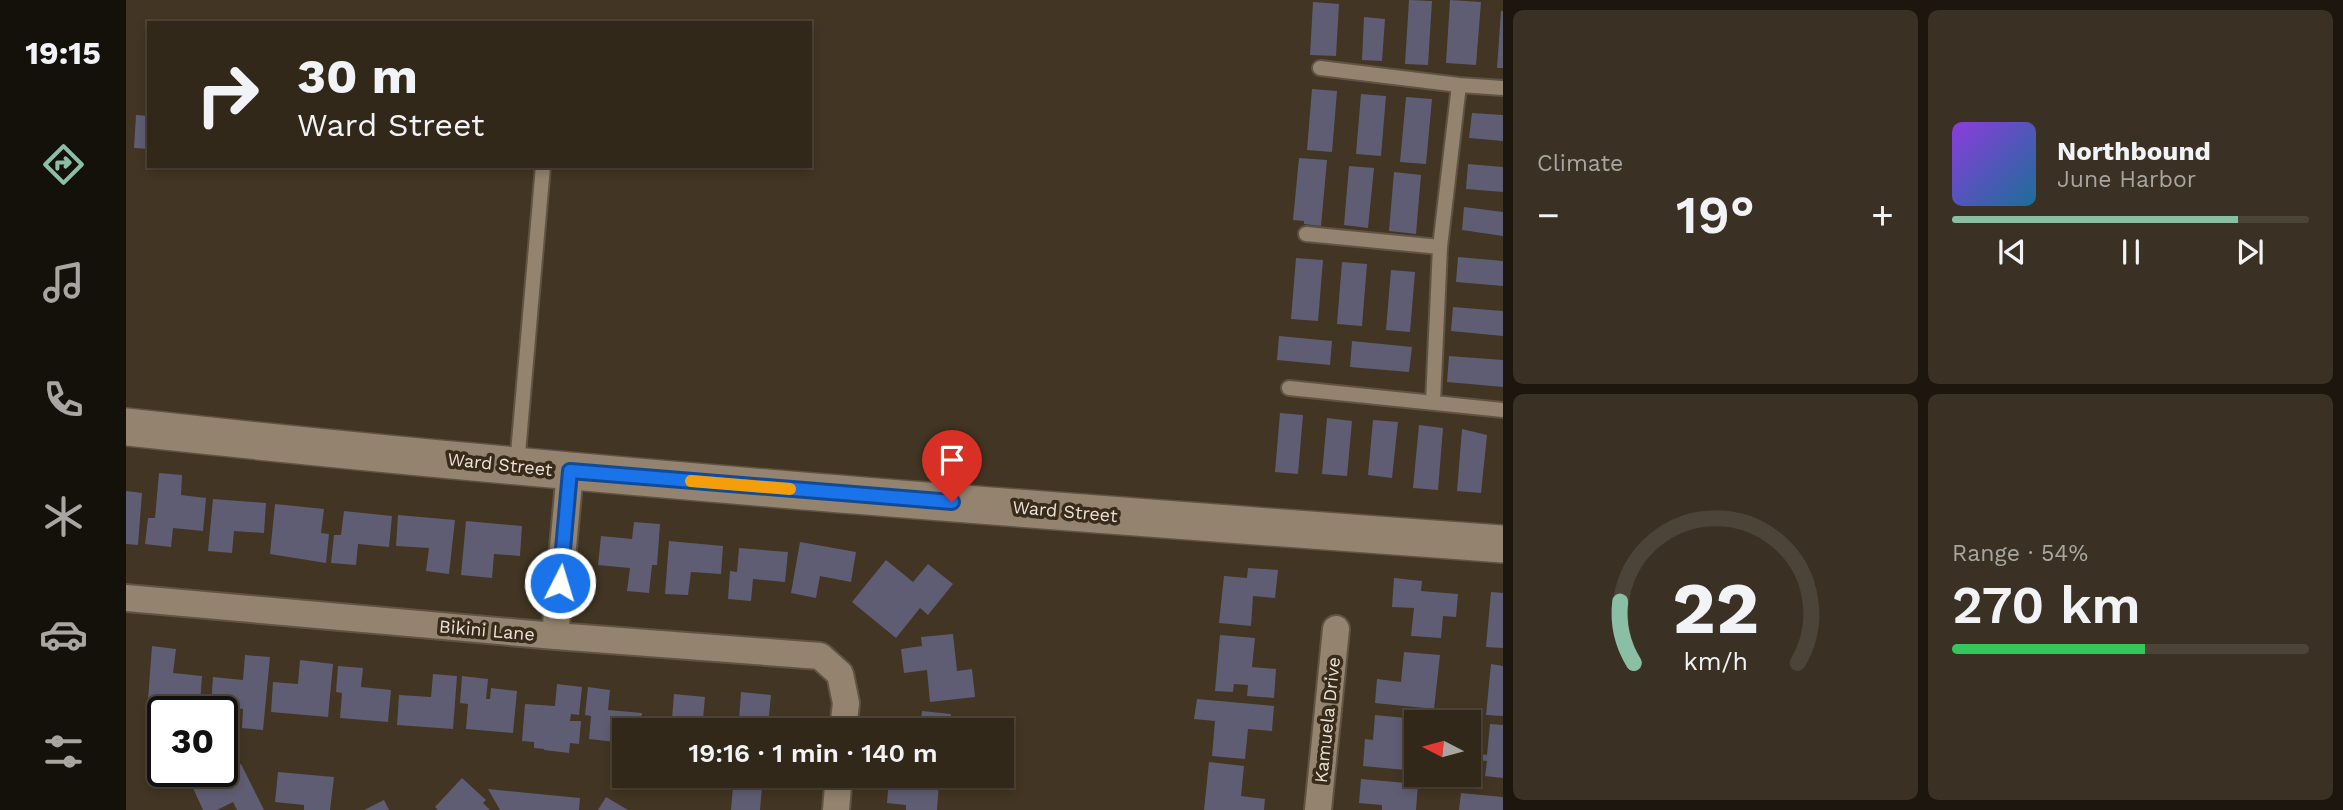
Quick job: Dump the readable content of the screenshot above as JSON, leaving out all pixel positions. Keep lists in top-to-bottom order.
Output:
{
  "streets": {
    "street": ["Ward Street", "Bikini Lane", "Kamuela Drive"]
  },
  "north": "left",
  "page": {
    "tabs": "19:15",
    "tile": [
      "Climate",
      ["Range · 54%", "270 km"]
    ],
    "turn": ["30 m", "Ward Street"],
    "song": ["Northbound", "June Harbor"],
    "heat": ["−", "19°", "+"],
    "limit": "30",
    "trip": "19:16 · 1 min · 140 m",
    "gauge": ["22", "km/h"]
  }
}
